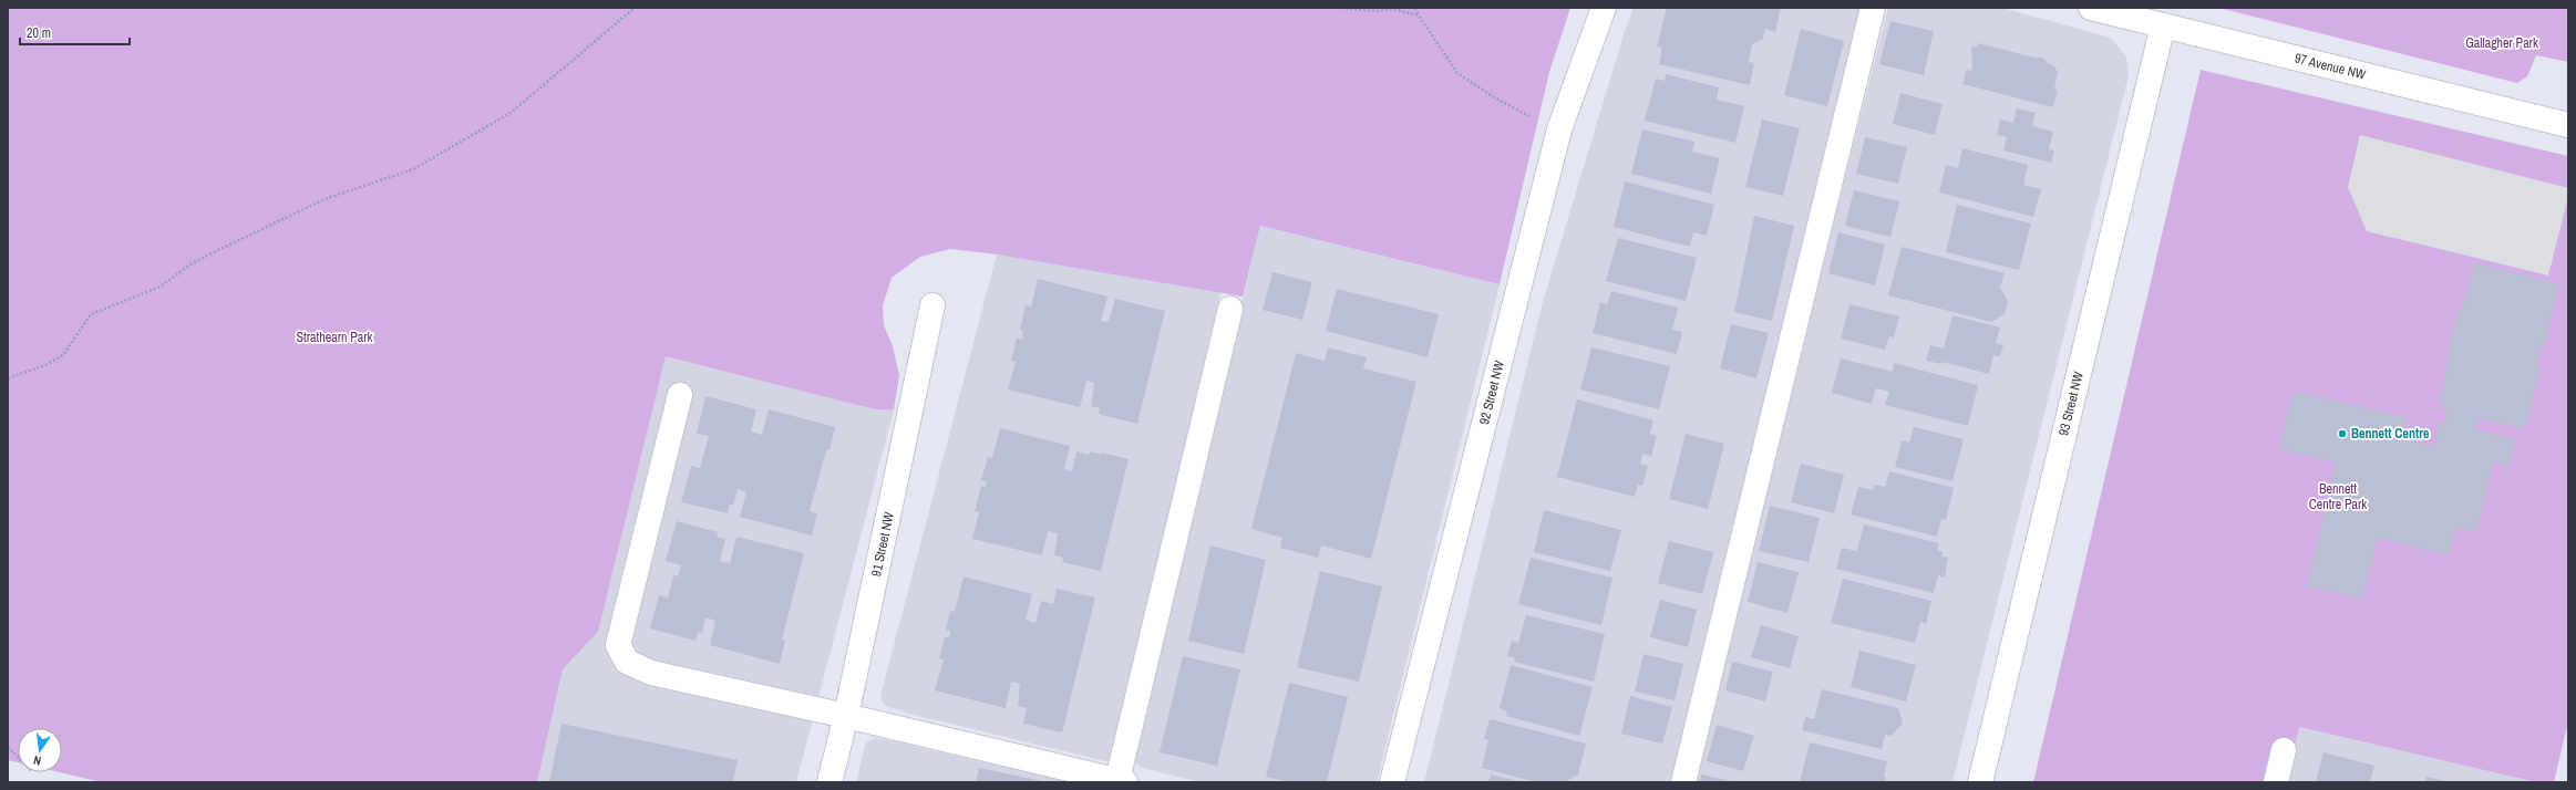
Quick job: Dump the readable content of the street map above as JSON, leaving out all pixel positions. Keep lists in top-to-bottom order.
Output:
{
  "streets": {
    "street": [
      "97 Avenue NW",
      "92 Street NW",
      "93 Street NW",
      "91 Street NW"
    ]
  },
  "crossings": [
    ["97 Avenue NW", "93 Street NW"]
  ],
  "parks": ["Gallagher Park", "Strathearn Park", "Bennett Centre Park"],
  "places": ["Bennett Centre"],
  "scale_bar": "20 m",
  "north": "bottom"
}
